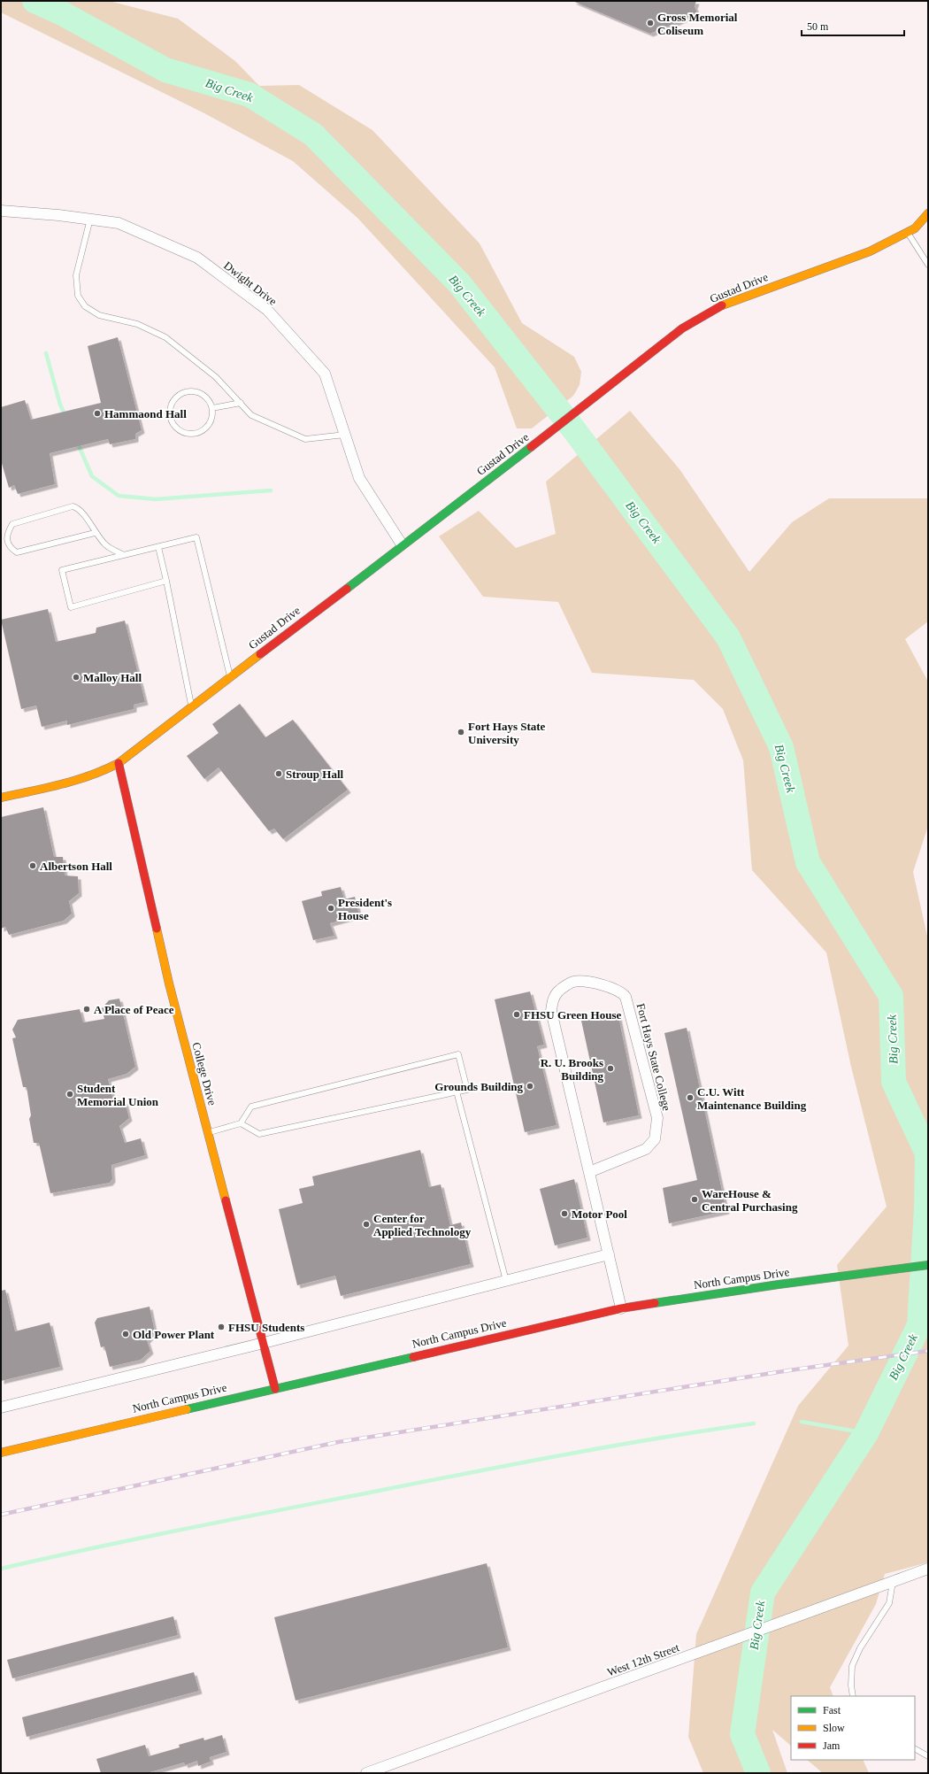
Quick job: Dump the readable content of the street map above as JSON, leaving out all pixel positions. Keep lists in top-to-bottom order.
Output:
{
  "streets": {
    "street": [
      "Dwight Drive",
      "Gustad Drive",
      "Fort Hays State College",
      "College Drive",
      "North Campus Drive",
      "West 12th Street"
    ]
  },
  "crossings": [
    ["Dwight Drive", "Gustad Drive"],
    ["Gustad Drive", "College Drive"],
    ["Fort Hays State College", "North Campus Drive"],
    ["College Drive", "North Campus Drive"]
  ],
  "water": ["Big Creek"],
  "places": [
    "Gross Memorial Coliseum",
    "Hammaond Hall",
    "Malloy Hall",
    "Fort Hays State University",
    "Stroup Hall",
    "Albertson Hall",
    "President's House",
    "A Place of Peace",
    "FHSU Green House",
    "R. U. Brooks Building",
    "Grounds Building",
    "Student Memorial Union",
    "C.U. Witt Maintenance Building",
    "WareHouse & Central Purchasing",
    "Motor Pool",
    "Center for Applied Technology",
    "FHSU Students",
    "Old Power Plant"
  ],
  "legend": ["Fast", "Slow", "Jam"],
  "scale_bar": "50 m"
}
